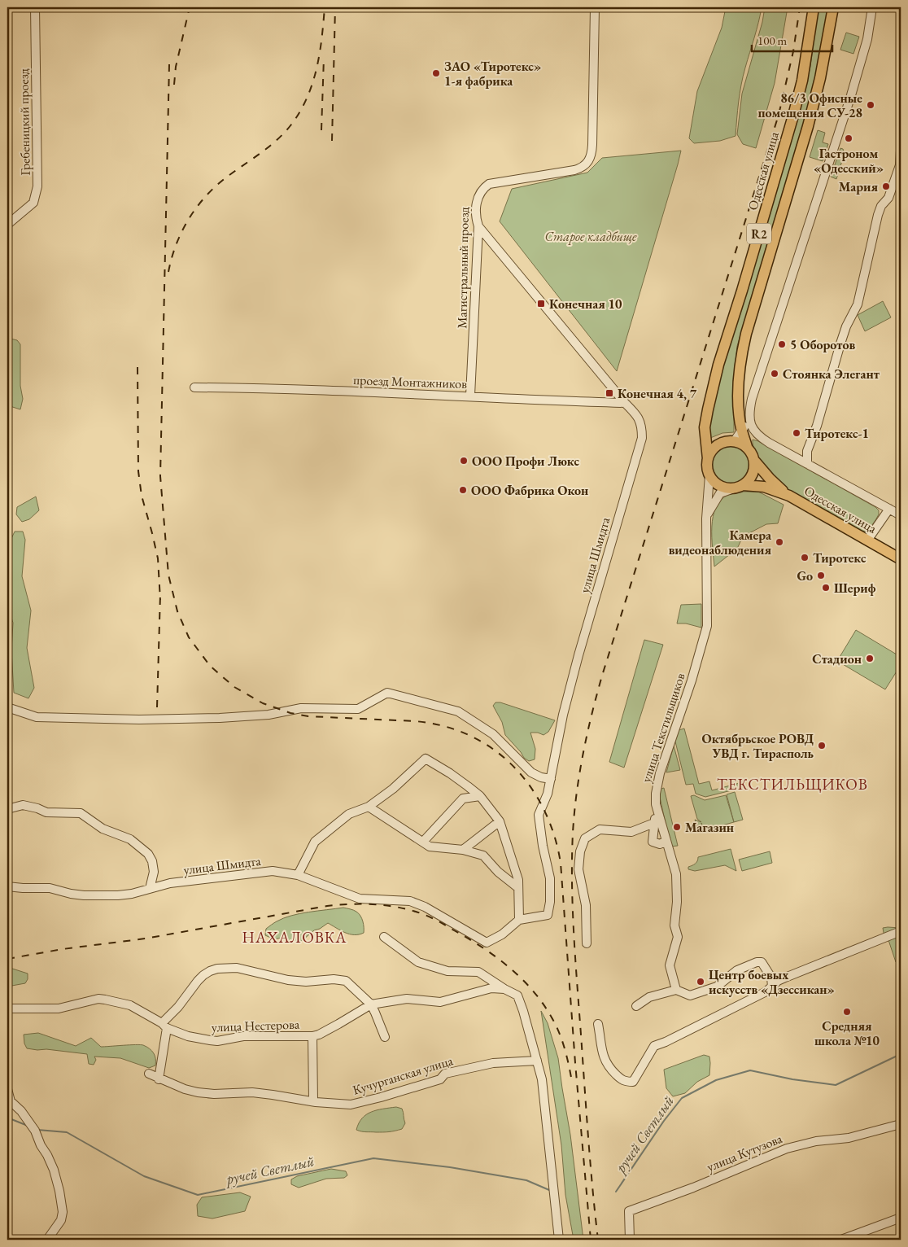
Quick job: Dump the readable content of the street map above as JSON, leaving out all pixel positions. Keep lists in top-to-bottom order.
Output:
{
  "streets": {
    "main road": ["Одесская улица", "R2"],
    "street": [
      "Гребеницкий проезд",
      "Магистральный проезд",
      "проезд Монтажников",
      "улица Шмидта",
      "улица Текстильщиков",
      "улица Нестерова",
      "Кучурганская улица",
      "улица Кутузова"
    ]
  },
  "crossings": [
    ["Одесская улица", "R2"],
    ["Одесская улица", "улица Текстильщиков"],
    ["R2", "улица Текстильщиков"],
    ["Магистральный проезд", "проезд Монтажников"],
    ["Магистральный проезд", "улица Шмидта"],
    ["проезд Монтажников", "улица Шмидта"]
  ],
  "districts": ["ТЕКСТИЛЬЩИКОВ", "НАХАЛОВКА"],
  "water": ["ручей Светлый"],
  "parks": ["Старое кладбище"],
  "places": {
    "other": [
      "ЗАО «Тиротекс» 1-я фабрика",
      "86/3 Офисные помещения СУ-28",
      "Гастроном «Одесский»",
      "Мария",
      "5 Оборотов",
      "Стоянка Элегант",
      "Тиротекс-1",
      "ООО Профи Люкс",
      "ООО Фабрика Окон",
      "Камера видеонаблюдения",
      "Тиротекс",
      "Go",
      "Шериф",
      "Стадион",
      "Октябрьское РОВД УВД г. Тирасполь",
      "Магазин",
      "Центр боевых искусств «Дзессикан»",
      "Средняя школа №10"
    ],
    "transit": ["Конечная 10", "Конечная 4, 7"]
  },
  "scale_bar": "100 m"
}
